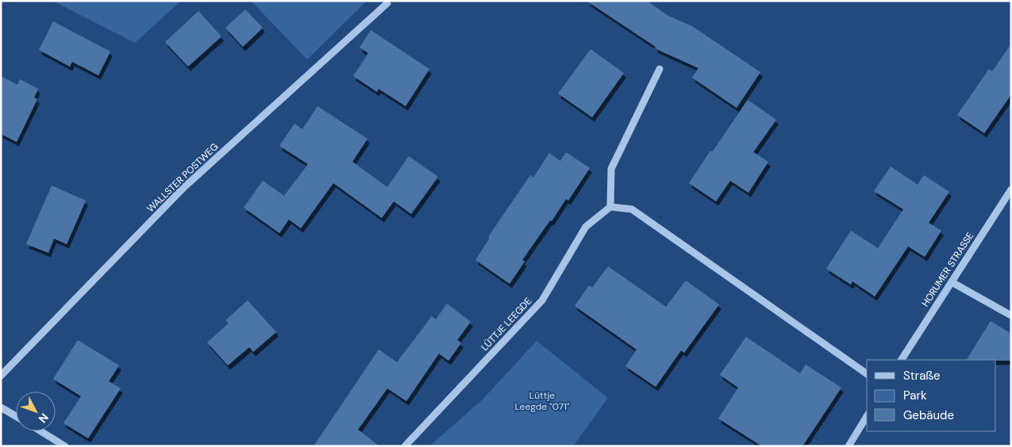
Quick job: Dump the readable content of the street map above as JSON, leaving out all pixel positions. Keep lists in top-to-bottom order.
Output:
{
  "streets": {
    "street": ["WALLSTER POSTWEG", "HORUMER STRASSE", "LÜTTJE LEEGDE"]
  },
  "parks": ["Lüttje Leegde \"071\""],
  "legend": ["Straße", "Park", "Gebäude"],
  "north": "bottom right"
}
